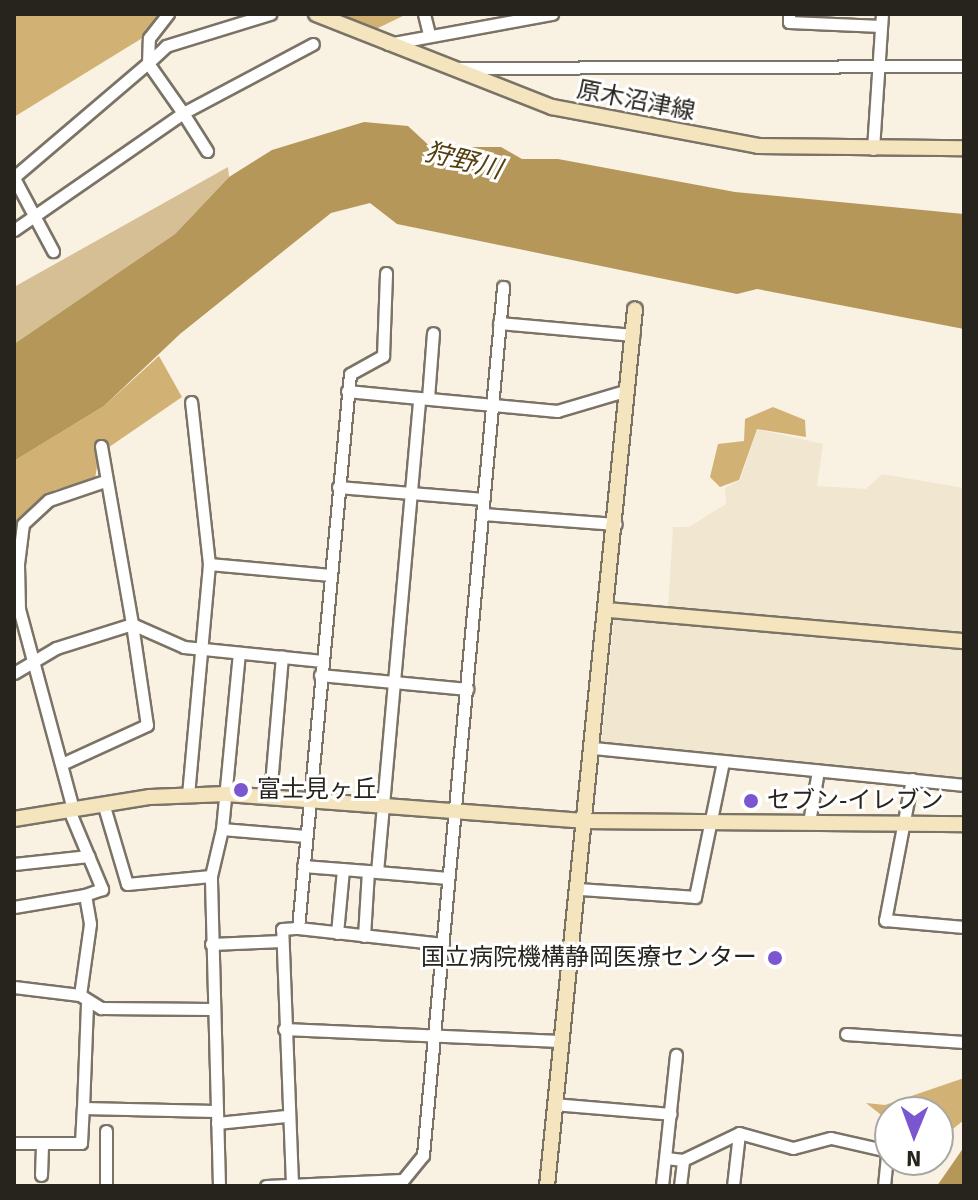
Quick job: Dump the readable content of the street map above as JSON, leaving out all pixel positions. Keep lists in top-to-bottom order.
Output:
{
  "streets": {
    "street": ["原木沼津線"]
  },
  "water": ["狩野川"],
  "places": ["富士見ヶ丘", "セブン-イレブン", "国立病院機構静岡医療センター"],
  "north": "bottom"
}
